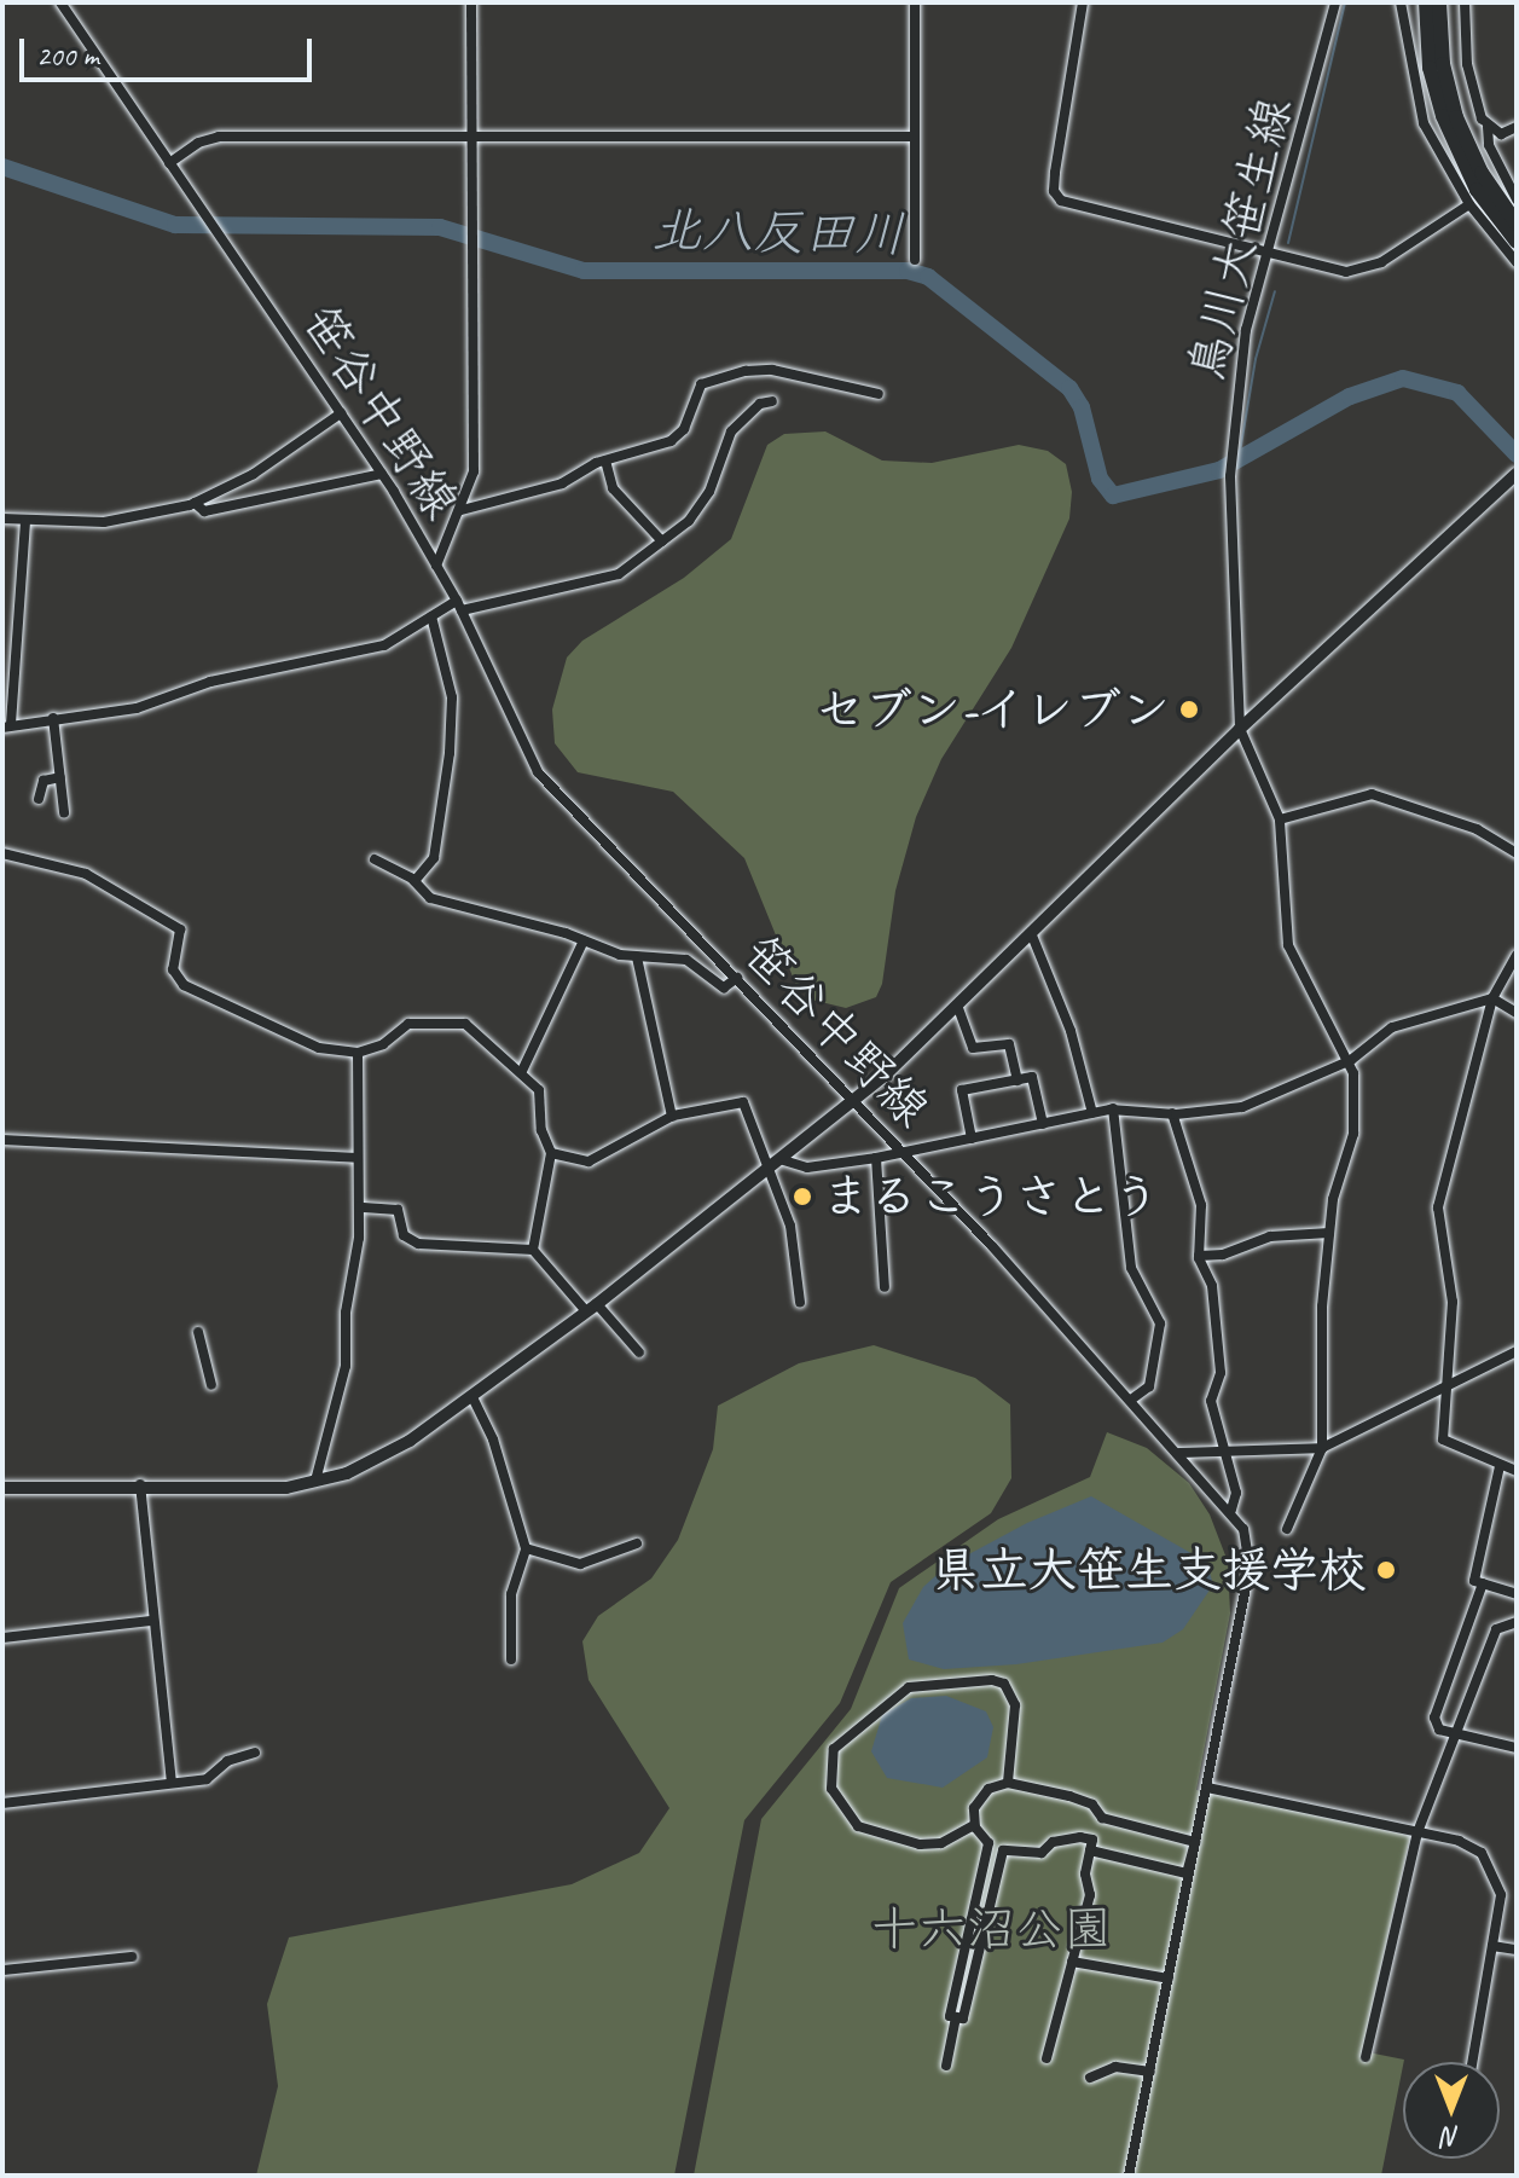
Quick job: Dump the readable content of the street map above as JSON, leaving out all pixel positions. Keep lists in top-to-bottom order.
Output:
{
  "streets": {
    "street": ["鳥川大笹生線", "笹谷中野線"]
  },
  "water": ["北八反田川"],
  "parks": ["十六沼公園"],
  "places": ["セブン-イレブン", "まるこうさとう", "県立大笹生支援学校"],
  "scale_bar": "200 m",
  "north": "bottom"
}
